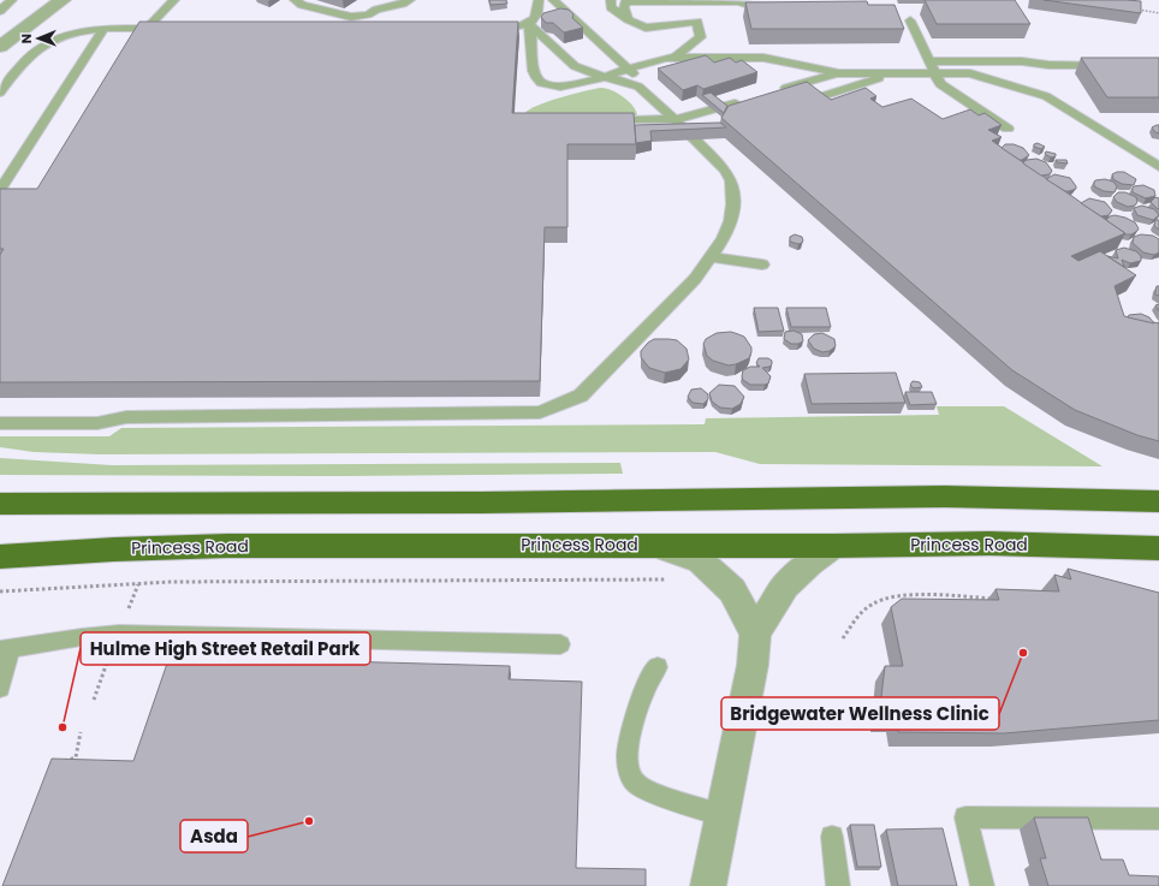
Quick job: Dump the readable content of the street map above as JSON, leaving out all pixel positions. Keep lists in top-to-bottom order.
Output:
{
  "streets": {
    "highway": ["Princess Road"]
  },
  "places": ["Bridgewater Wellness Clinic", "Hulme High Street Retail Park", "Asda"],
  "north": "left"
}
